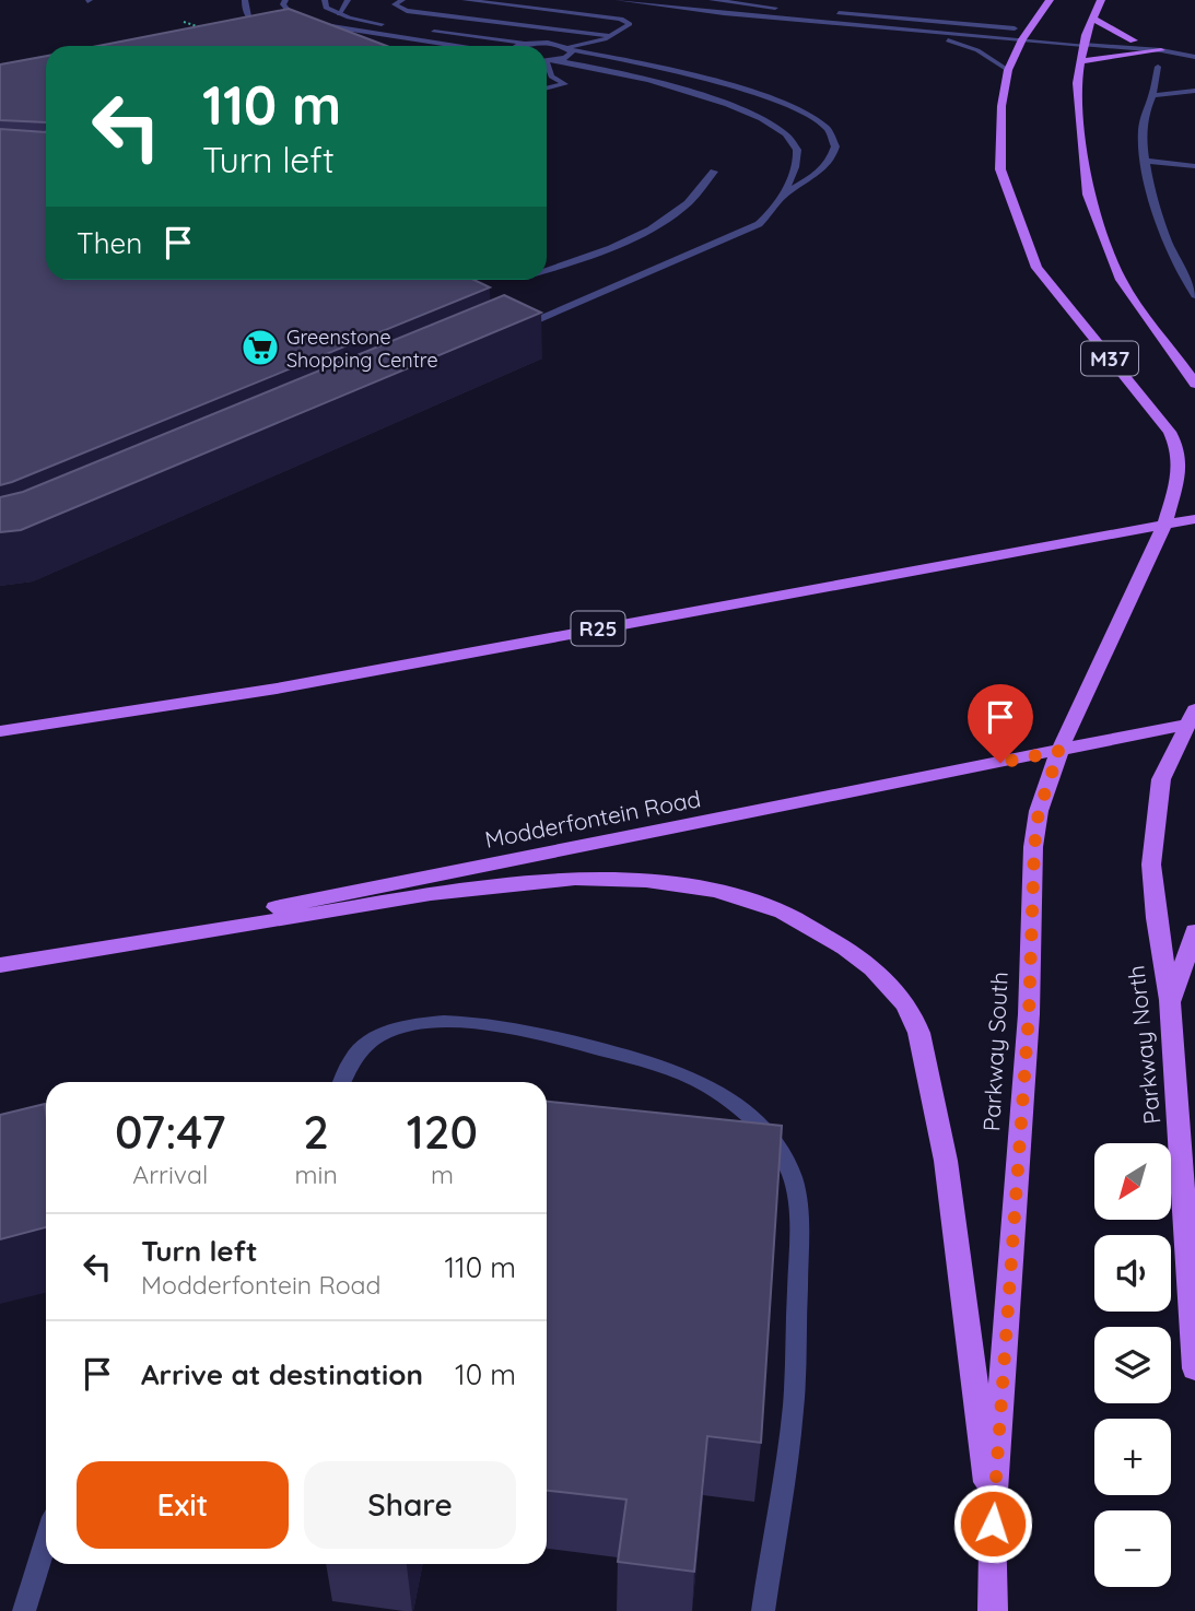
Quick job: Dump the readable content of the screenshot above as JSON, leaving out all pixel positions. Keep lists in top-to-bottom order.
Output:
{
  "streets": {
    "main road": [
      "M37",
      "R25",
      "Modderfontein Road",
      "Parkway North",
      "Parkway South"
    ]
  },
  "crossings": [
    ["M37", "R25"],
    ["M37", "Parkway South"],
    ["R25", "Parkway South"],
    ["Modderfontein Road", "Parkway North"],
    ["Modderfontein Road", "Parkway South"]
  ],
  "places": {
    "supermarket": ["Greenstone Shopping Centre"]
  },
  "north": "bottom left",
  "page": {
    "turn": ["110 m", "Turn left"],
    "then": "Then",
    "eta": [
      "07:47",
      "Arrival",
      "2",
      "min",
      "120",
      "m"
    ],
    "map_buttons": ["+", "−"],
    "list": [
      {
        "name": "Turn left",
        "note": "Modderfontein Road",
        "value": "110 m"
      },
      {
        "name": "Arrive at destination",
        "value": "10 m"
      }
    ],
    "buttons": ["Exit", "Share"]
  }
}
